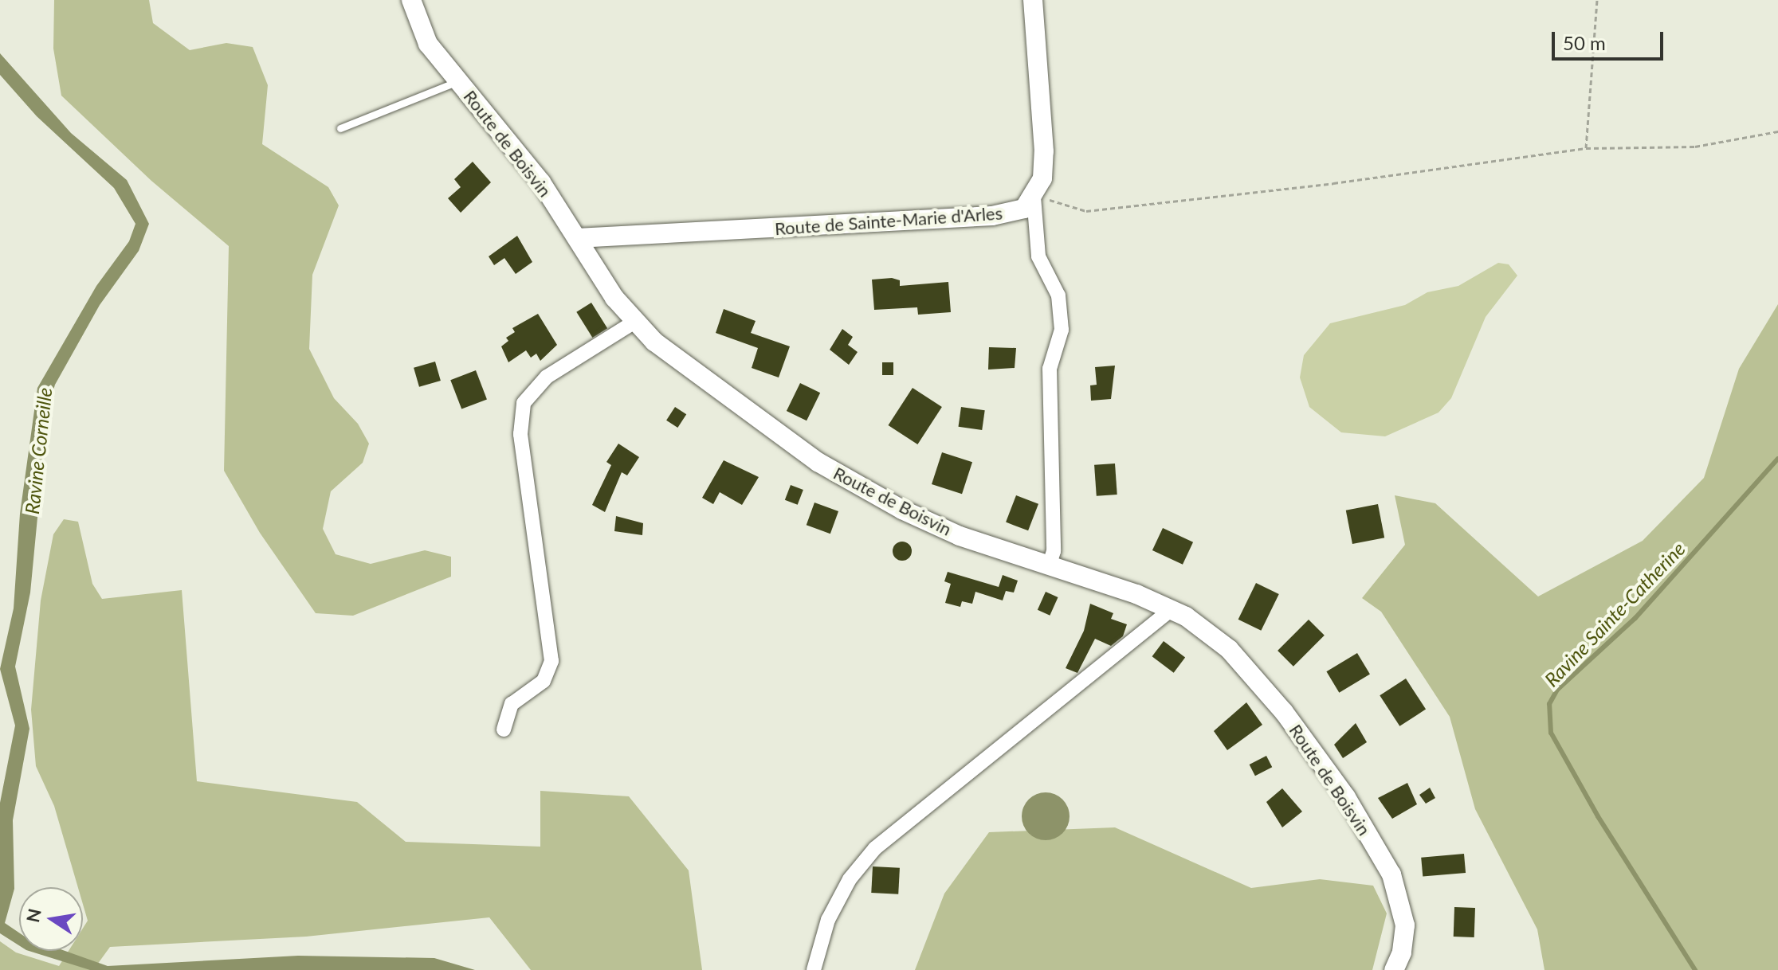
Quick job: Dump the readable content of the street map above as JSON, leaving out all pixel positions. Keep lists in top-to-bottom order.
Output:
{
  "streets": {
    "main road": ["Route de Boisvin", "Route de Sainte-Marie d'Arles"]
  },
  "crossings": [
    ["Route de Boisvin", "Route de Sainte-Marie d'Arles"]
  ],
  "water": ["Ravine Corneille", "Ravine Sainte-Catherine"],
  "scale_bar": "50 m",
  "north": "left"
}
